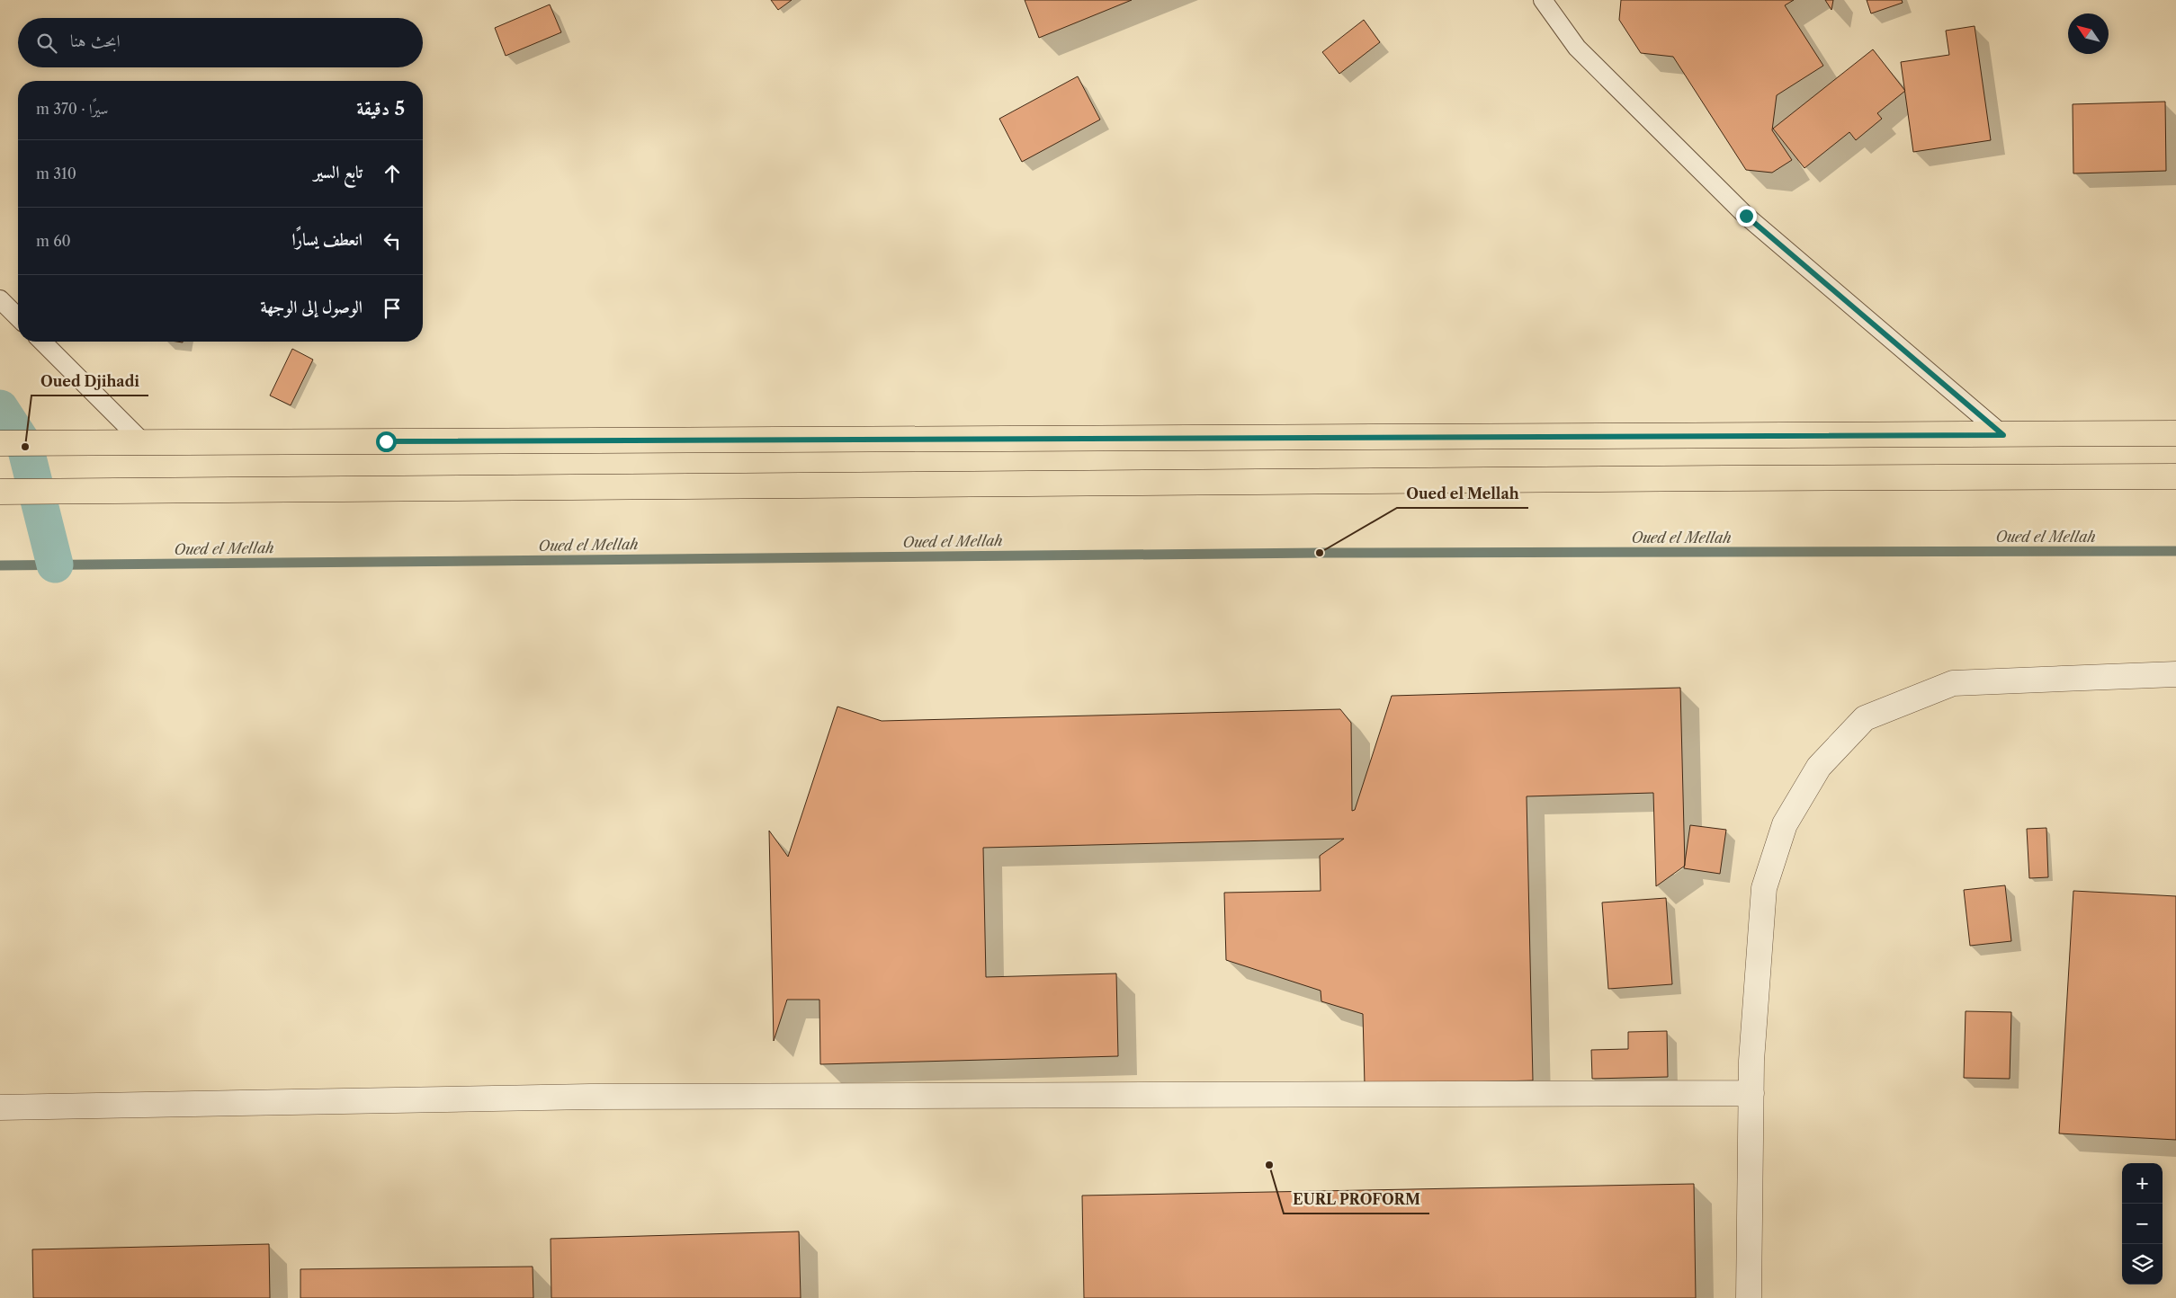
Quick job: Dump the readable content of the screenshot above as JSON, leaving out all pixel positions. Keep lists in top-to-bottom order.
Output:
{
  "water": ["Oued el Mellah"],
  "places": ["Oued Djihadi", "Oued el Mellah", "EURL PROFORM"],
  "north": "top left",
  "page": {
    "search": "ابحث هنا",
    "heading": ["5 دقيقة", "سيرًا · 370 m"],
    "list": [
      ["تابع السير", "310 m"],
      ["انعطف يسارًا", "60 m"],
      "الوصول إلى الوجهة"
    ],
    "map_buttons": ["+", "−"]
  }
}
